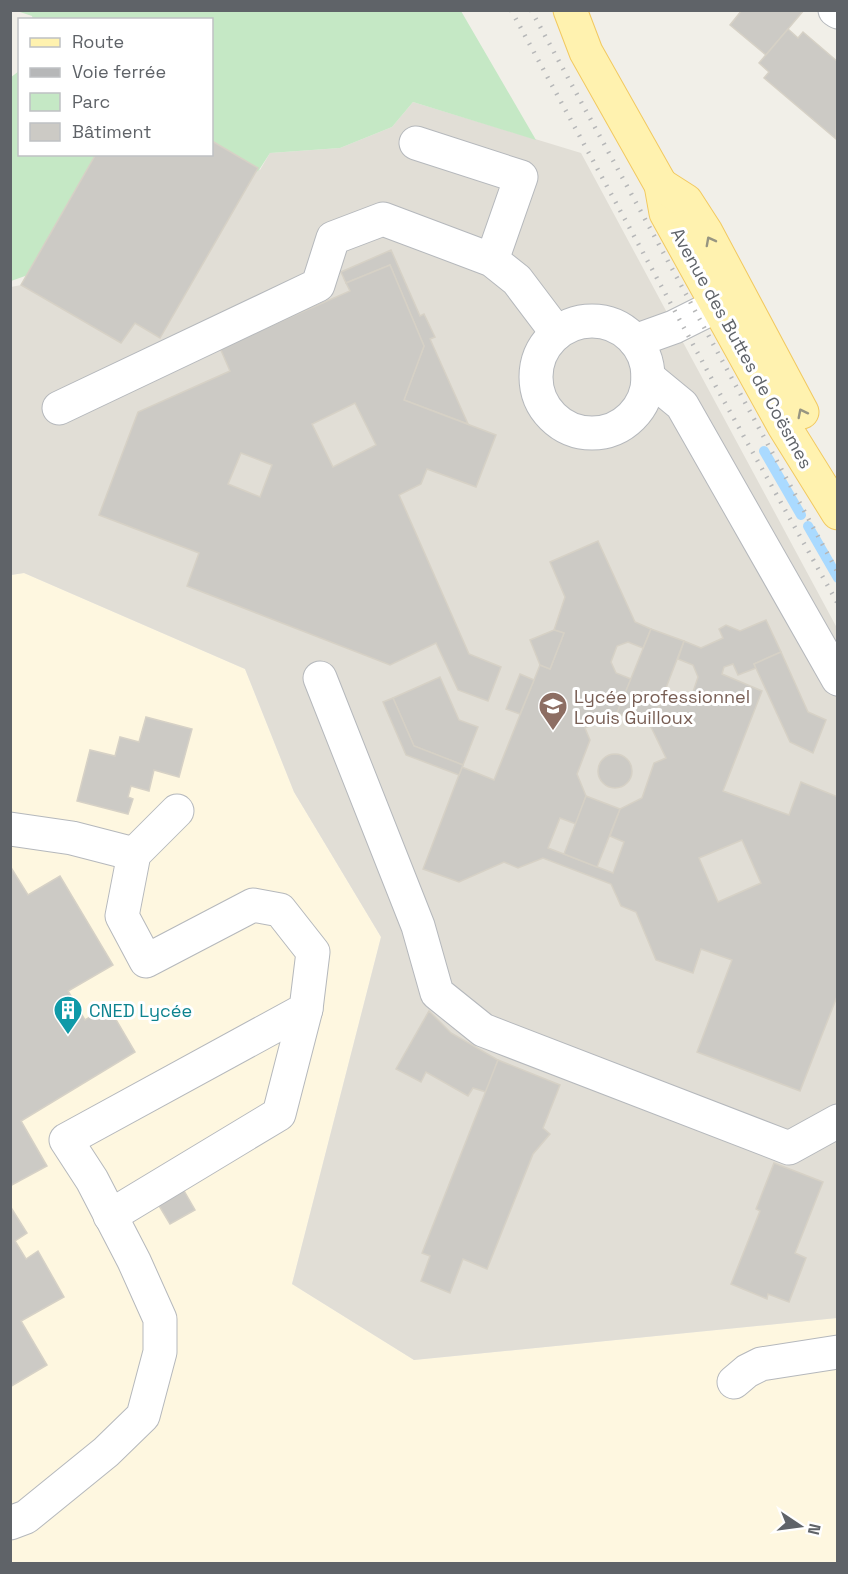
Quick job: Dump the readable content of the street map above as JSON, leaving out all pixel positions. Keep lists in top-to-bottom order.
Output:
{
  "streets": {
    "main road": ["Avenue des Buttes de Coësmes"]
  },
  "places": {
    "school or university": ["Lycée professionnel Louis Guilloux"],
    "building": ["CNED Lycée"]
  },
  "legend": [
    "Route",
    "Voie ferrée",
    "Parc",
    "Bâtiment"
  ],
  "north": "right"
}
